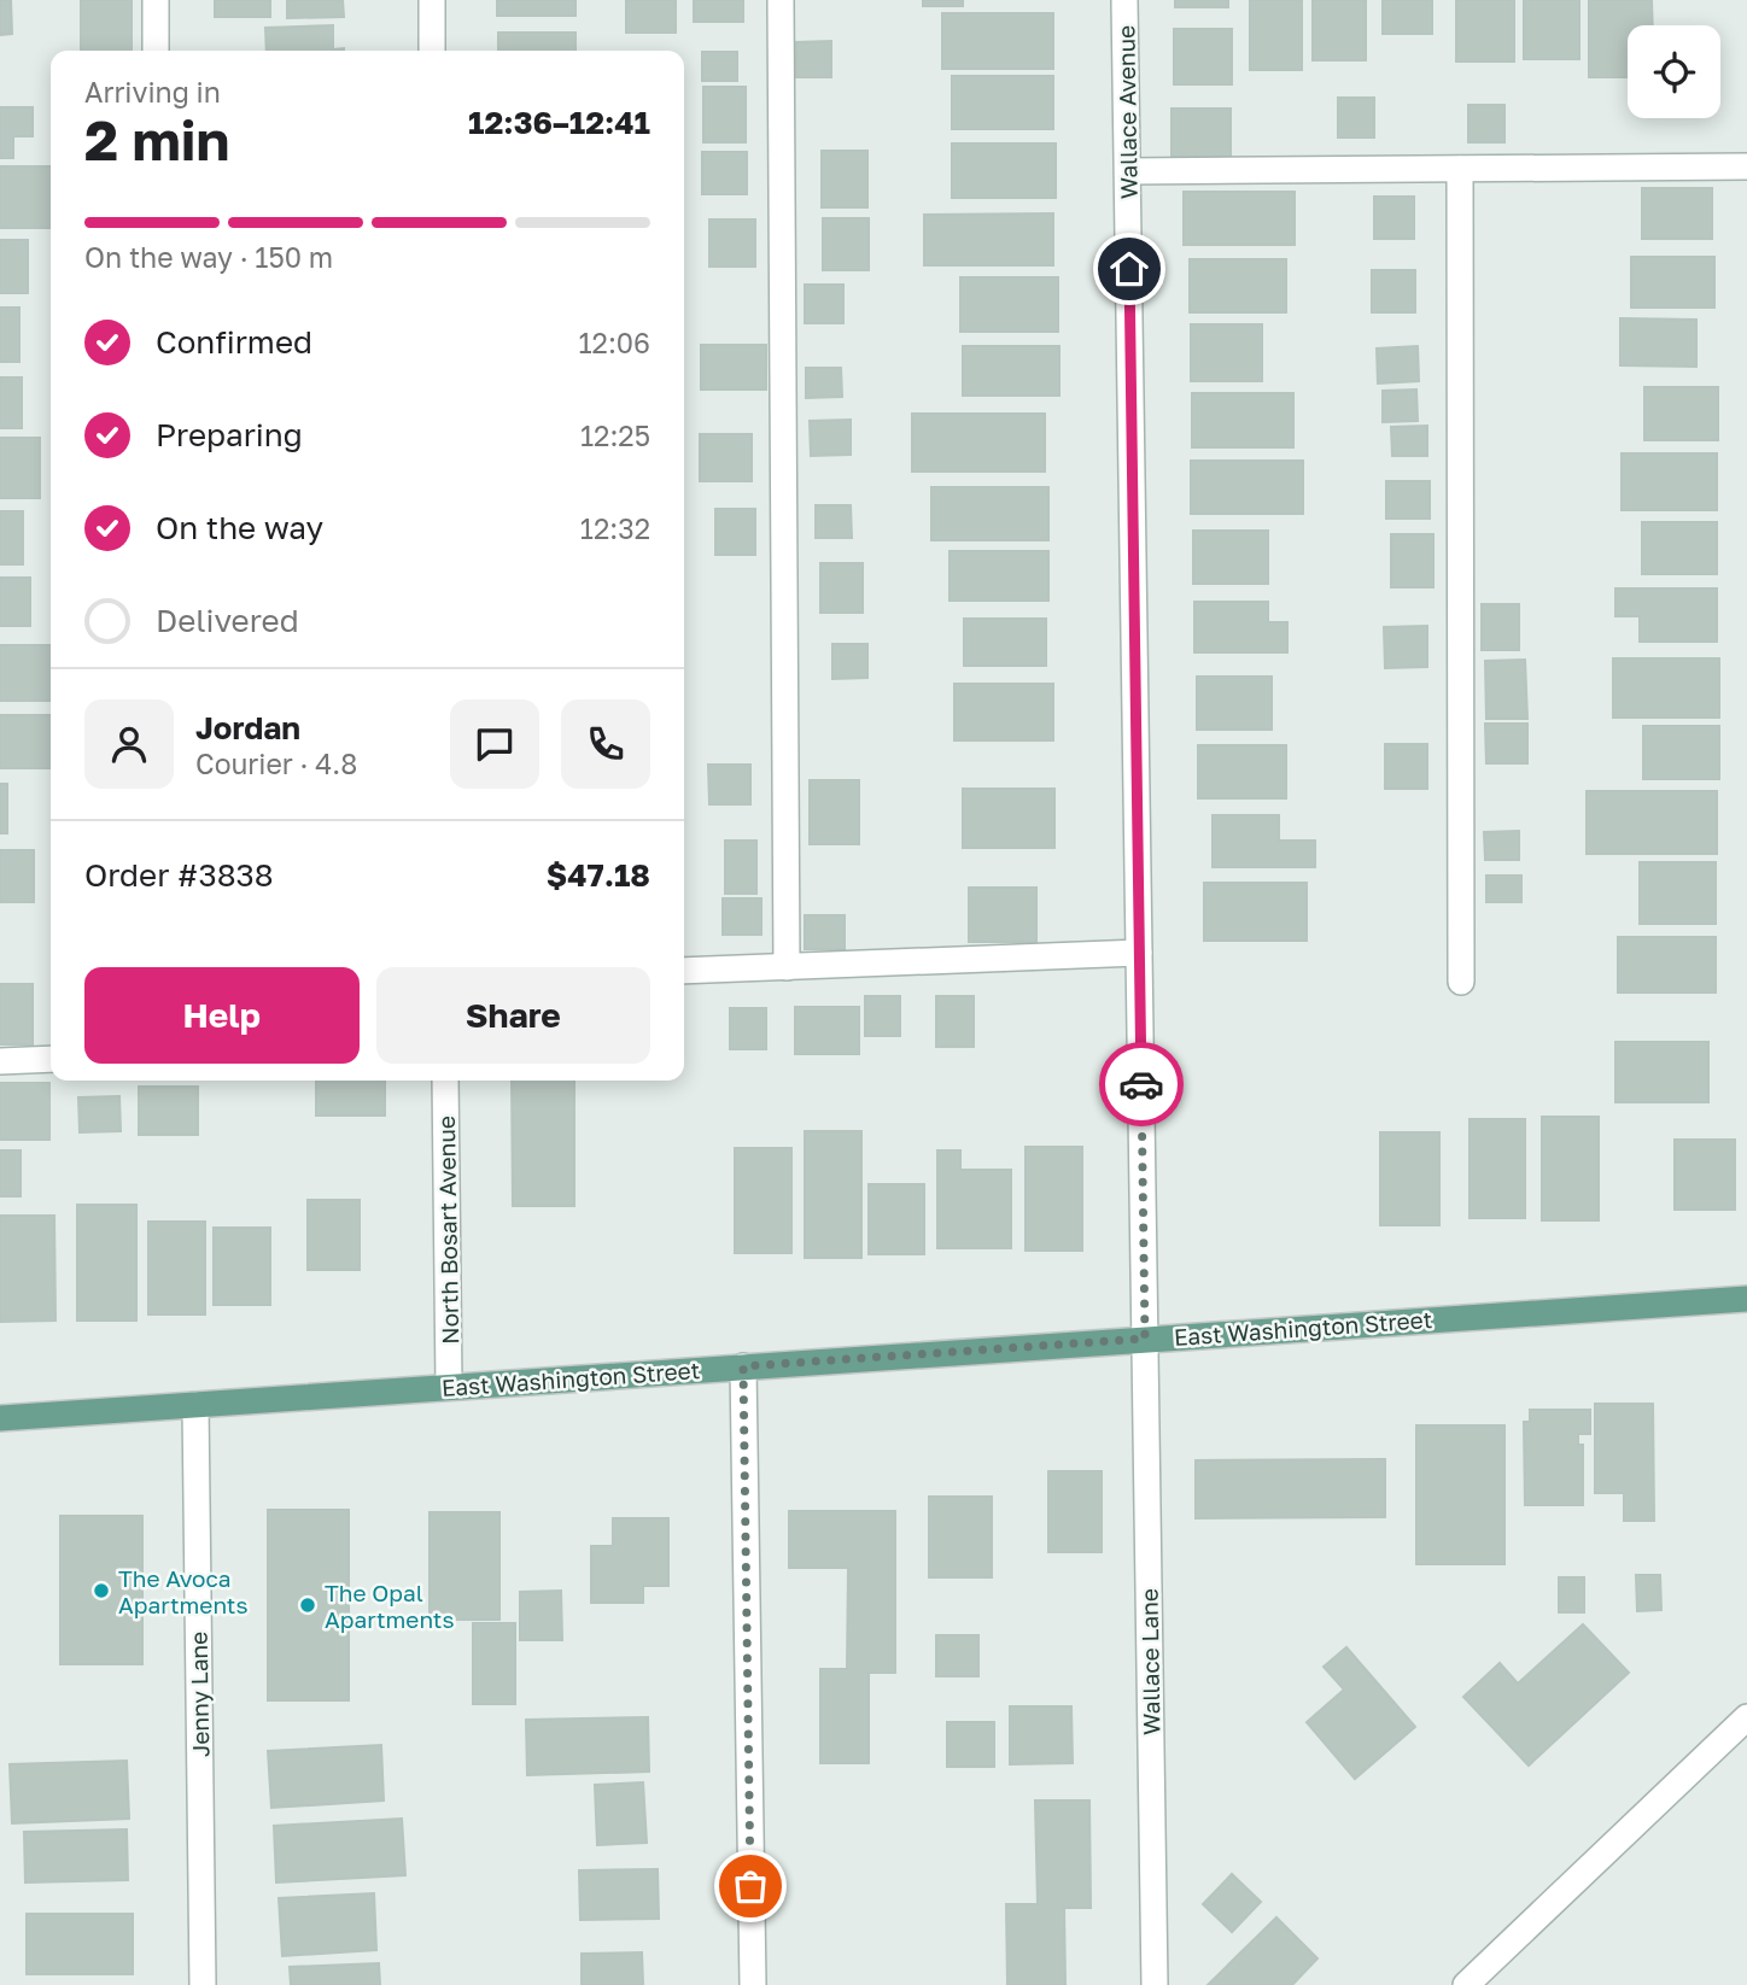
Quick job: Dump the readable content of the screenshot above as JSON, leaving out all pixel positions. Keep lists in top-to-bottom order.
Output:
{
  "streets": {
    "main road": ["East Washington Street"],
    "street": [
      "Wallace Avenue",
      "North Bosart Avenue",
      "Wallace Lane",
      "Jenny Lane"
    ]
  },
  "crossings": [
    ["Wallace Avenue", "East Washington Street"],
    ["Wallace Avenue", "Wallace Lane"],
    ["North Bosart Avenue", "East Washington Street"],
    ["East Washington Street", "Wallace Lane"],
    ["East Washington Street", "Jenny Lane"]
  ],
  "places": ["The Avoca Apartments", "The Opal Apartments"],
  "page": {
    "heading": ["2 min", "Arriving in", "12:36–12:41"],
    "panel": [
      "Jordan",
      "Courier · 4.8",
      "Order #3838",
      "$47.18"
    ],
    "bar": "On the way · 150 m",
    "list": [
      ["Confirmed", "12:06"],
      ["Preparing", "12:25"],
      ["On the way", "12:32"],
      "Delivered"
    ],
    "buttons": ["Help", "Share"]
  }
}
